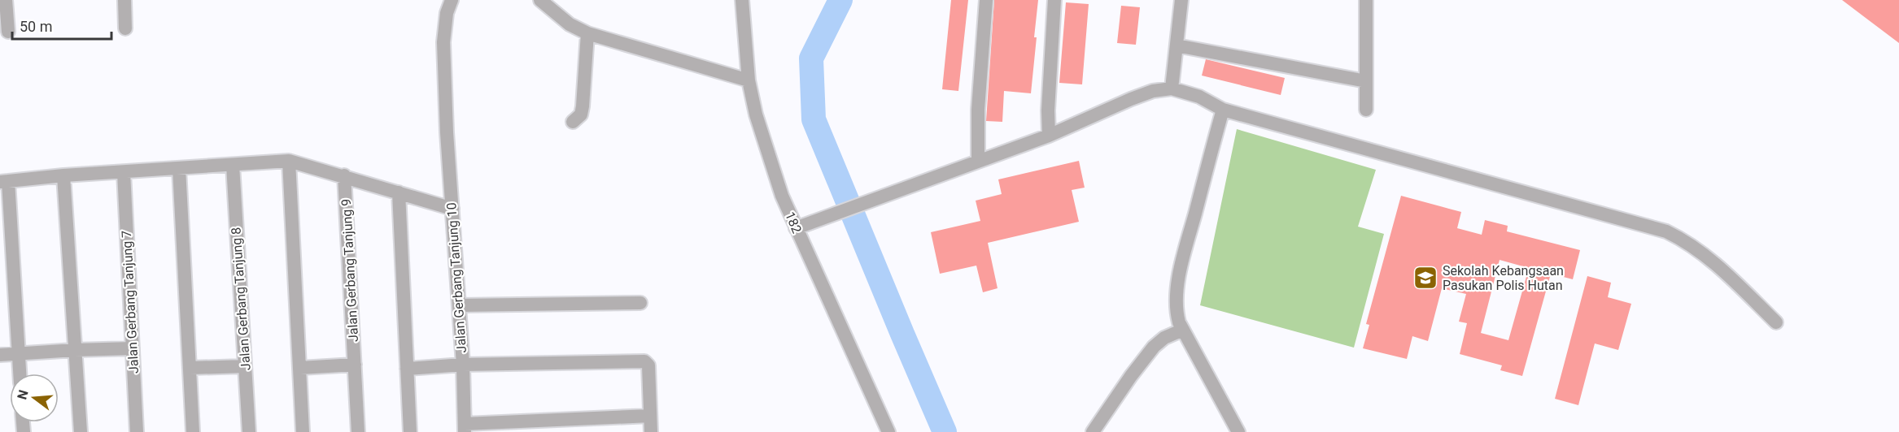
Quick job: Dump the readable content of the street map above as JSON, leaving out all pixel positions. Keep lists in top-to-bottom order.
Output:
{
  "streets": {
    "street": [
      "182",
      "Jalan Gerbang Tanjung 9",
      "Jalan Gerbang Tanjung 10",
      "Jalan Gerbang Tanjung 8",
      "Jalan Gerbang Tanjung 7"
    ]
  },
  "places": {
    "school or university": ["Sekolah Kebangsaan Pasukan Polis Hutan"]
  },
  "scale_bar": "50 m",
  "north": "left"
}
